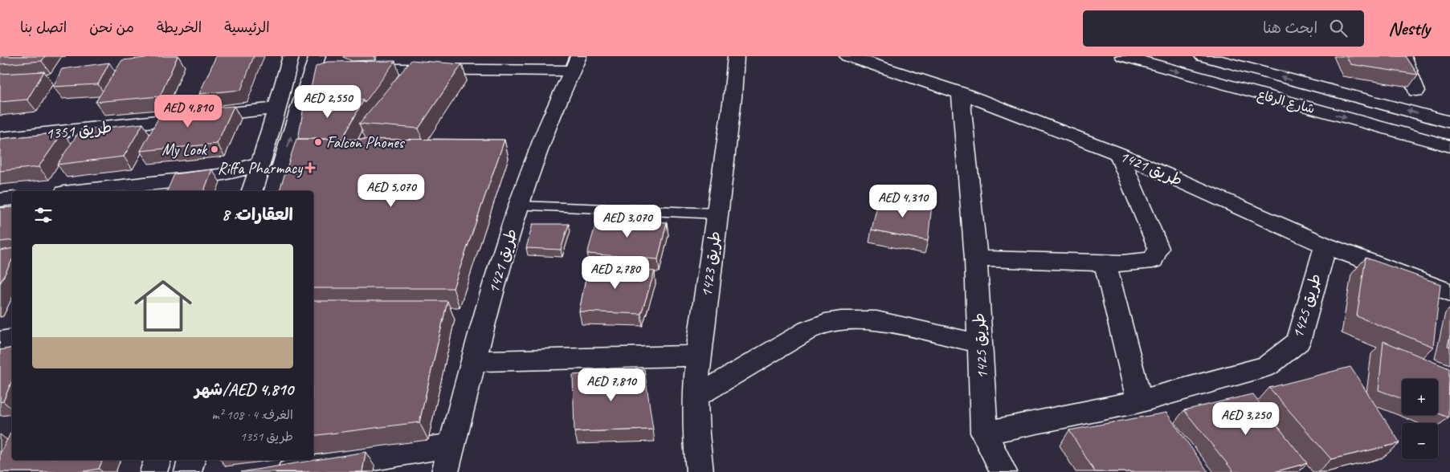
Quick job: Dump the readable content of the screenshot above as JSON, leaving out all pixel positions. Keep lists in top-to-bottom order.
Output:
{
  "streets": {
    "street": [
      "شارع الرفاع",
      "طريق 1351",
      "طريق 1421",
      "طريق 1423",
      "طريق 1425"
    ]
  },
  "crossings": [
    ["طريق 1421", "طريق 1425"]
  ],
  "places": {
    "other": ["Falcon Phones", "My Look"],
    "health": ["Riffa Pharmacy"]
  },
  "page": {
    "header": "Nestly",
    "search": "ابحث هنا",
    "nav": [
      "الرئيسية",
      "الخريطة",
      "من نحن",
      "اتصل بنا"
    ],
    "price": [
      "AED 2,550",
      "AED 4,810",
      "AED 5,070",
      "AED 4,310",
      "AED 3,070",
      "AED 2,780",
      "AED 7,810",
      "AED 3,250"
    ],
    "heading": "العقارات: 8",
    "list": [
      {
        "name": "AED 4,810/شهر",
        "note": "الغرف: 4 · 108 m² · طريق 1351"
      }
    ],
    "map_buttons": ["+", "−"]
  }
}
